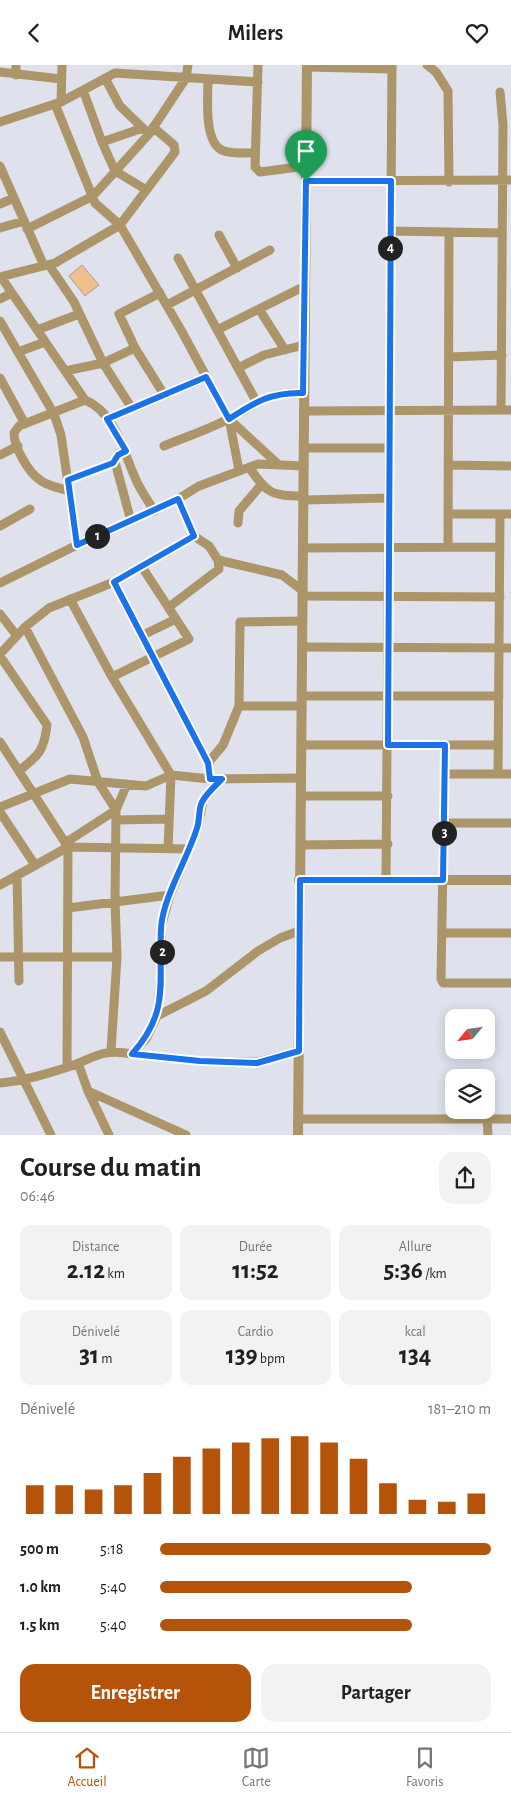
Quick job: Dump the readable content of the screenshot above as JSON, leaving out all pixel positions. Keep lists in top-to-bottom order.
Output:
{
  "north": "bottom left",
  "page": {
    "header": "Milers",
    "pins": [
      "4",
      "1",
      "3",
      "2"
    ],
    "heading": ["Course du matin", "06:46"],
    "stats": [
      ["Distance", "2.12 km"],
      ["Durée", "11:52"],
      ["Allure", "5:36 /km"],
      ["Dénivelé", "31 m"],
      ["Cardio", "139 bpm"],
      ["kcal", "134"]
    ],
    "chart": ["Dénivelé", "181–210 m"],
    "list": [
      {
        "name": "500 m",
        "note": "5:18"
      },
      {
        "name": "1.0 km",
        "note": "5:40"
      },
      {
        "name": "1.5 km",
        "note": "5:40"
      }
    ],
    "buttons": ["Enregistrer", "Partager"],
    "tabs": ["Accueil", "Carte", "Favoris"]
  }
}
